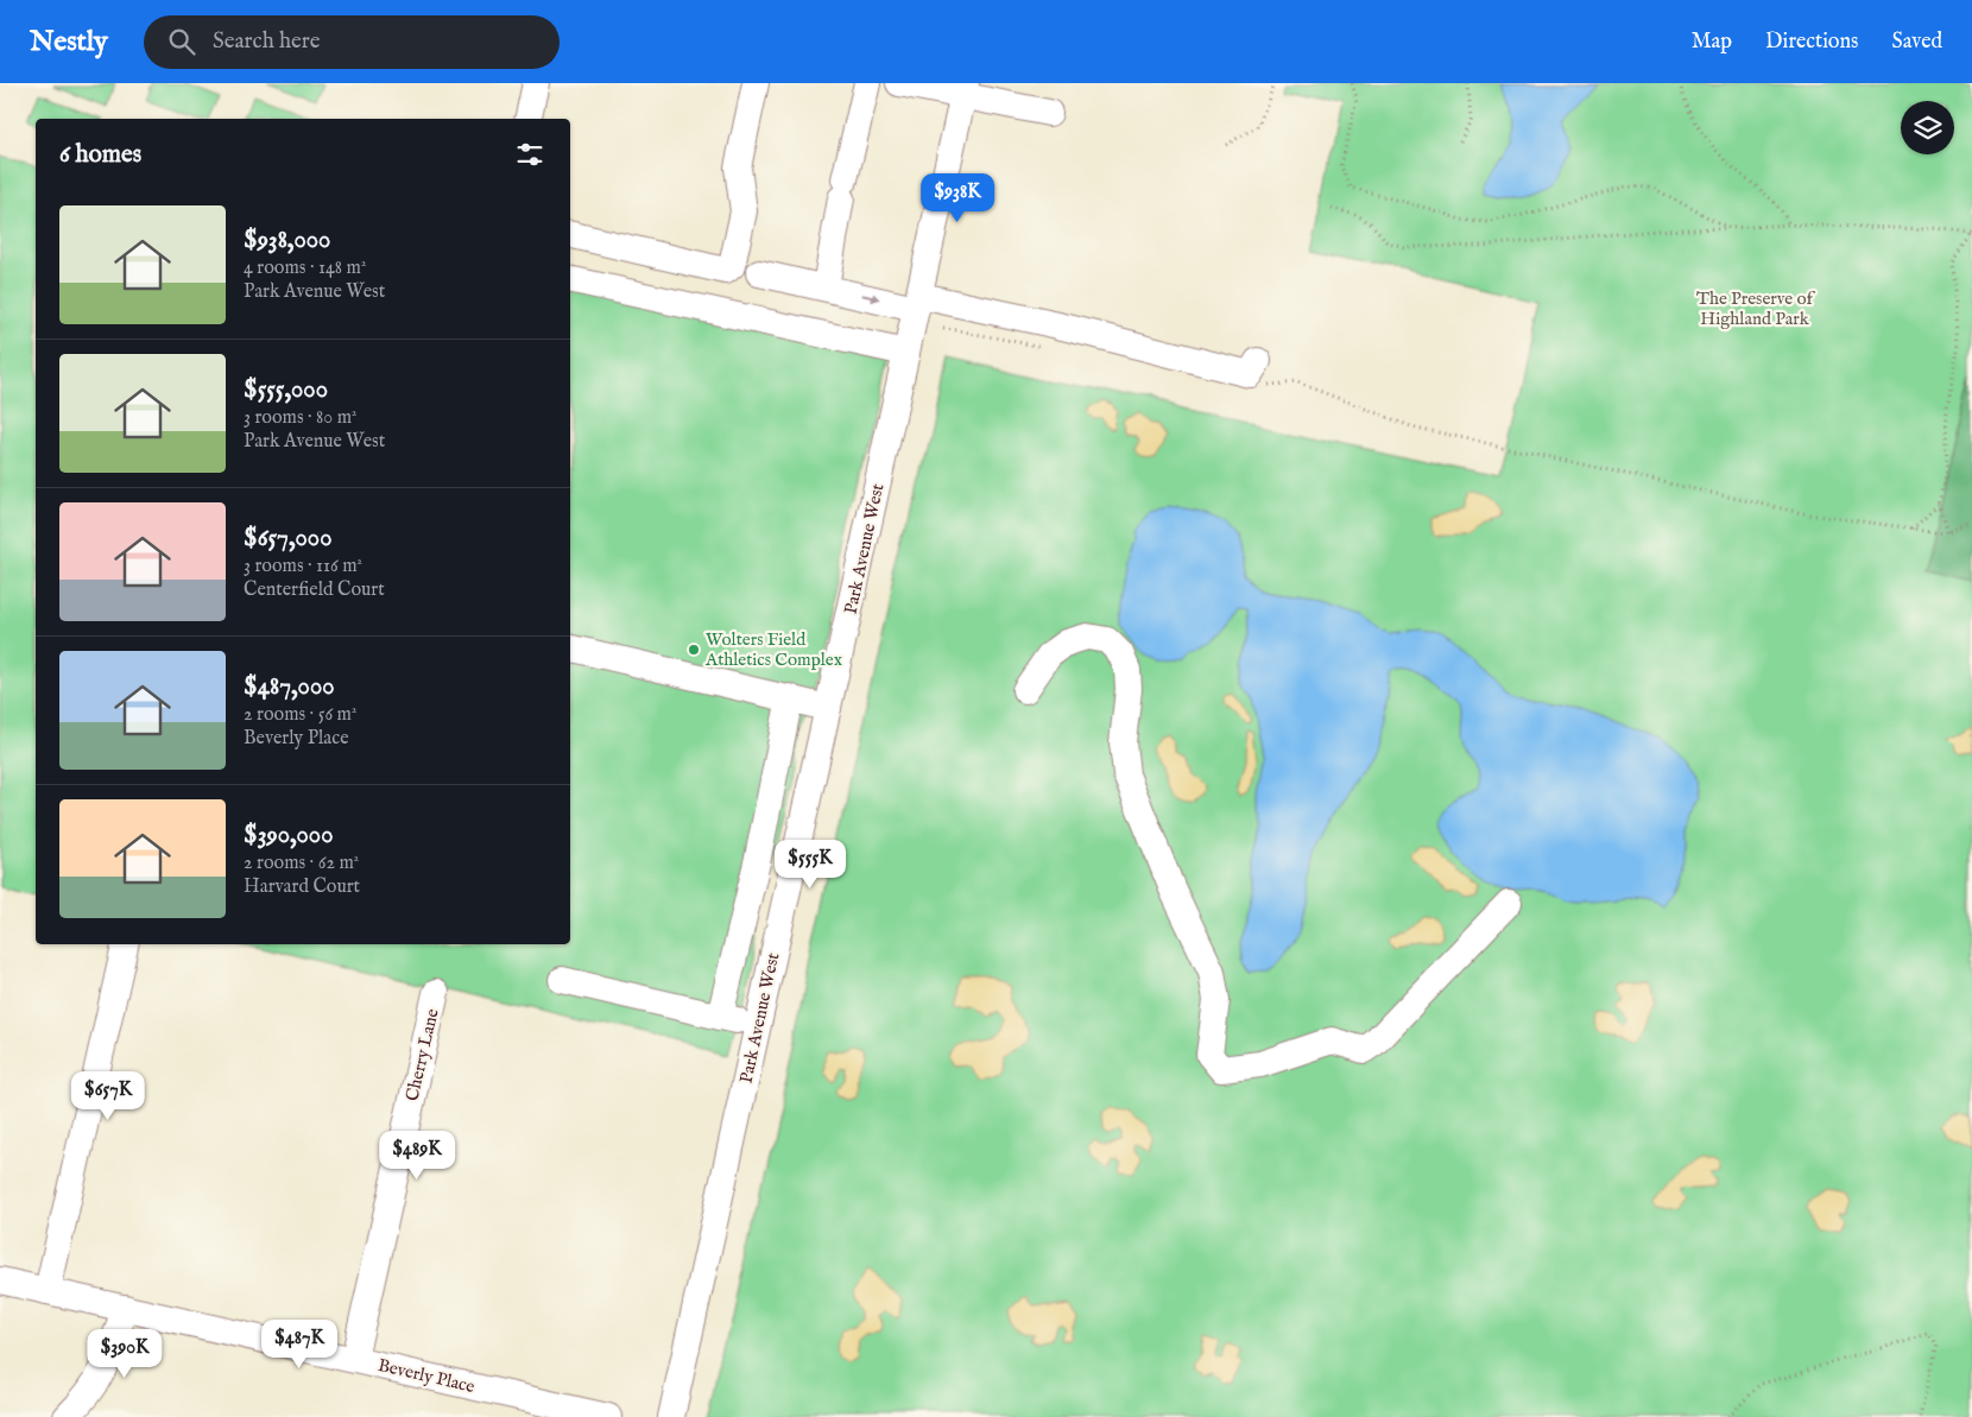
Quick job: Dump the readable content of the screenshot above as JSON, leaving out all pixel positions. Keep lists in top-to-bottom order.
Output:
{
  "streets": {
    "street": ["Park Avenue West", "Cherry Lane", "Beverly Place"]
  },
  "crossings": [
    ["Cherry Lane", "Beverly Place"]
  ],
  "parks": ["The Preserve of Highland Park"],
  "places": ["Wolters Field Athletics Complex"],
  "page": {
    "header": "Nestly",
    "search": "Search here",
    "nav": ["Map", "Directions", "Saved"],
    "heading": "6 homes",
    "price": [
      "$938K",
      "$555K",
      "$657K",
      "$489K",
      "$487K",
      "$390K"
    ],
    "list": [
      {
        "name": "$938,000",
        "note": "4 rooms · 148 m² · Park Avenue West"
      },
      {
        "name": "$555,000",
        "note": "3 rooms · 80 m² · Park Avenue West"
      },
      {
        "name": "$657,000",
        "note": "3 rooms · 116 m² · Centerfield Court"
      },
      {
        "name": "$487,000",
        "note": "2 rooms · 56 m² · Beverly Place"
      },
      {
        "name": "$390,000",
        "note": "2 rooms · 62 m² · Harvard Court"
      }
    ]
  }
}
